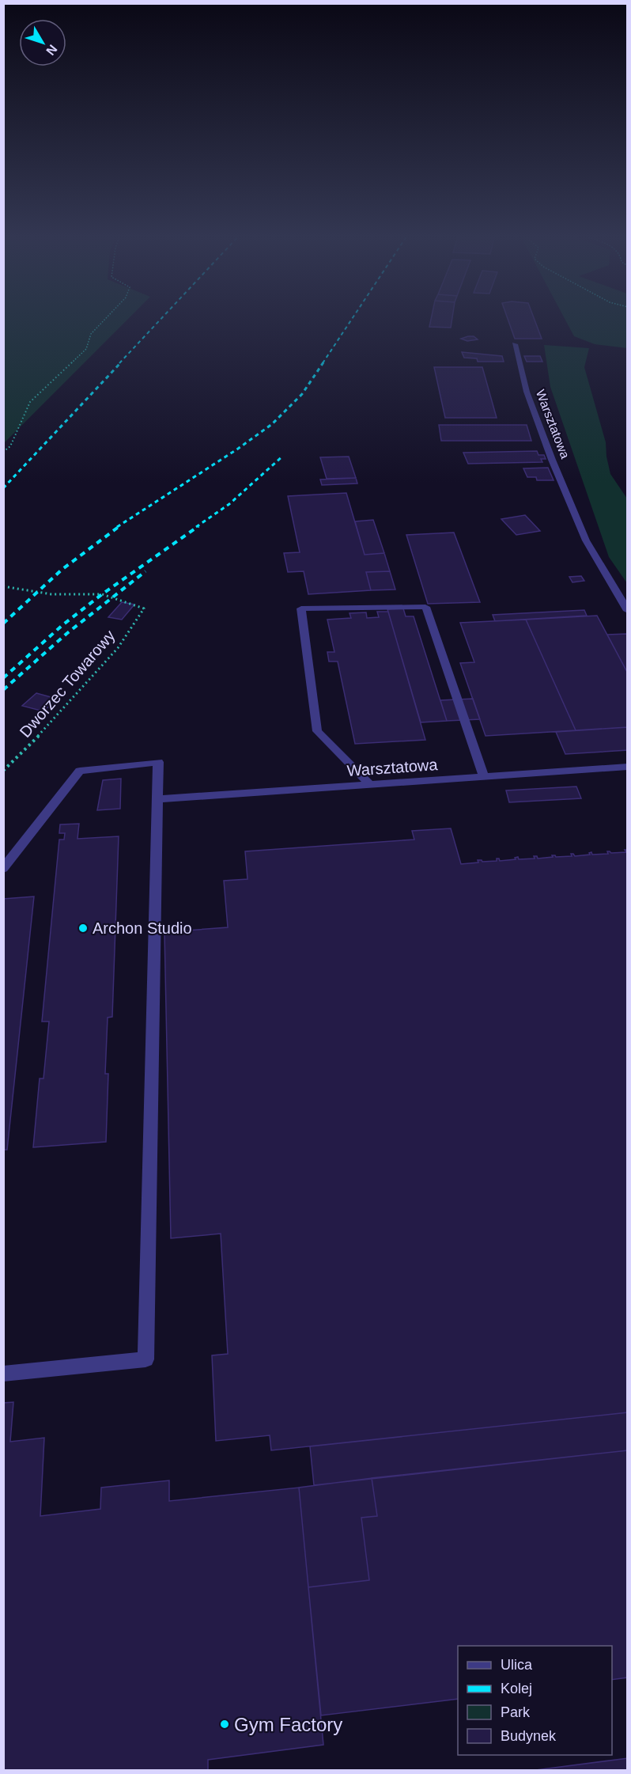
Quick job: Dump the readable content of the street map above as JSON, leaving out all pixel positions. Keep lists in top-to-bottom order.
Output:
{
  "streets": {
    "street": ["Warsztatowa"],
    "path": ["Dworzec Towarowy"]
  },
  "places": ["Archon Studio", "Gym Factory"],
  "legend": [
    "Ulica",
    "Kolej",
    "Park",
    "Budynek"
  ],
  "north": "bottom right"
}
